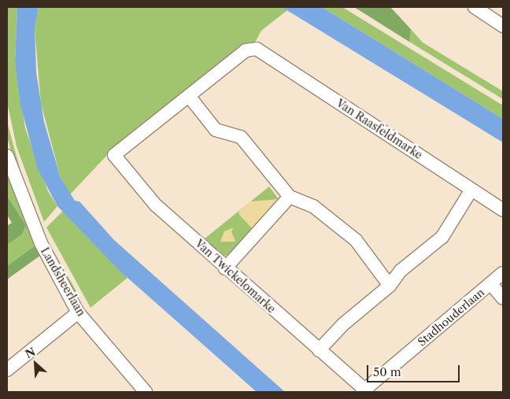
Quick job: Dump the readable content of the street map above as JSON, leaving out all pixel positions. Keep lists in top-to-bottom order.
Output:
{
  "streets": {
    "street": [
      "Van Raasfeldmarke",
      "Van Twickelomarke",
      "Landsheerlaan",
      "Stadhouderlaan"
    ]
  },
  "crossings": [
    ["Van Raasfeldmarke", "Van Twickelomarke"],
    ["Van Twickelomarke", "Stadhouderlaan"]
  ],
  "scale_bar": "50 m",
  "north": "top left"
}
